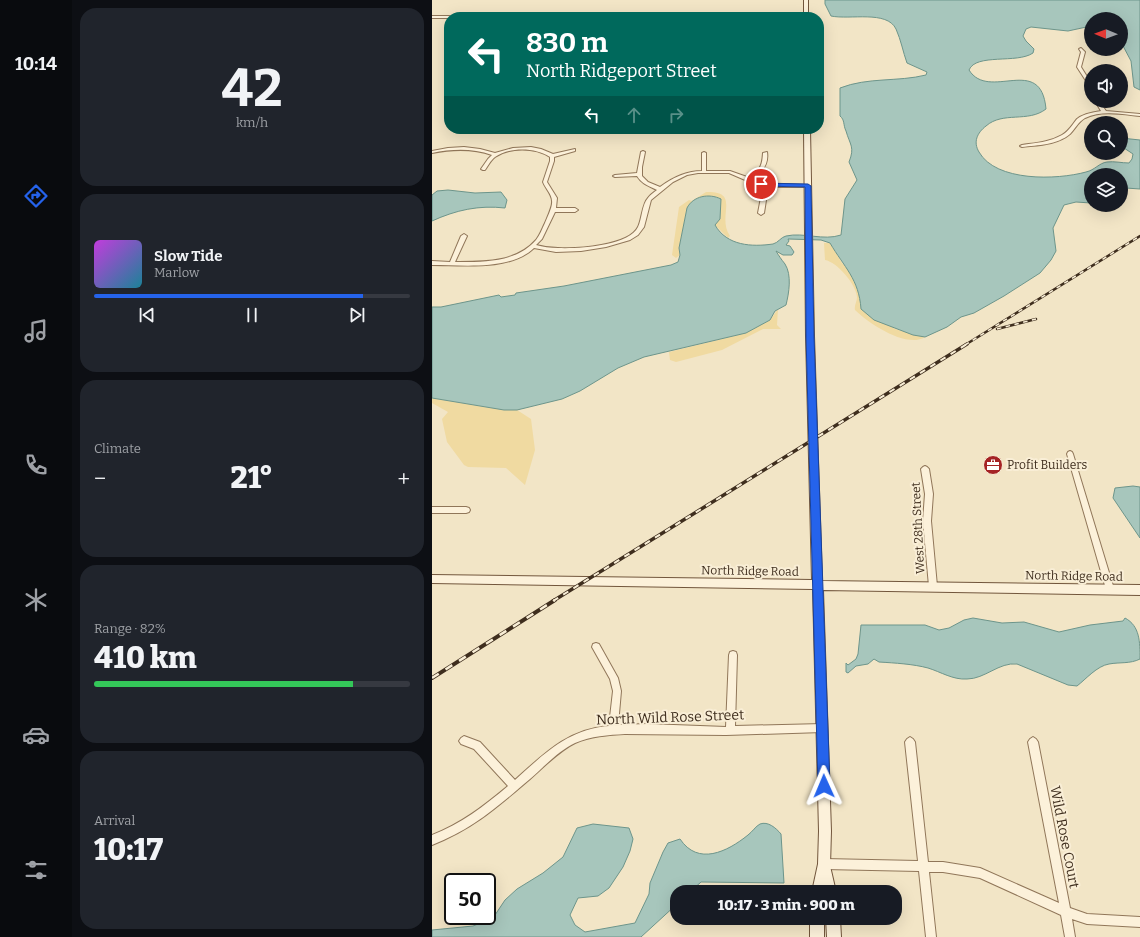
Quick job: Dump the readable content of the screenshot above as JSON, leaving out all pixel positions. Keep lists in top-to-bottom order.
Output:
{
  "streets": {
    "main road": ["North Ridge Road"],
    "street": ["West 28th Street", "North Wild Rose Street", "Wild Rose Court"]
  },
  "crossings": [
    ["West 28th Street", "North Ridge Road"]
  ],
  "places": {
    "office": ["Profit Builders"]
  },
  "north": "left",
  "page": {
    "tabs": "10:14",
    "tile": [
      ["42", "km/h"],
      "Climate",
      ["Range · 82%", "410 km"],
      ["Arrival", "10:17"]
    ],
    "turn": ["830 m", "North Ridgeport Street"],
    "song": ["Slow Tide", "Marlow"],
    "heat": ["−", "21°", "+"],
    "limit": "50",
    "trip": "10:17 · 3 min · 900 m"
  }
}
